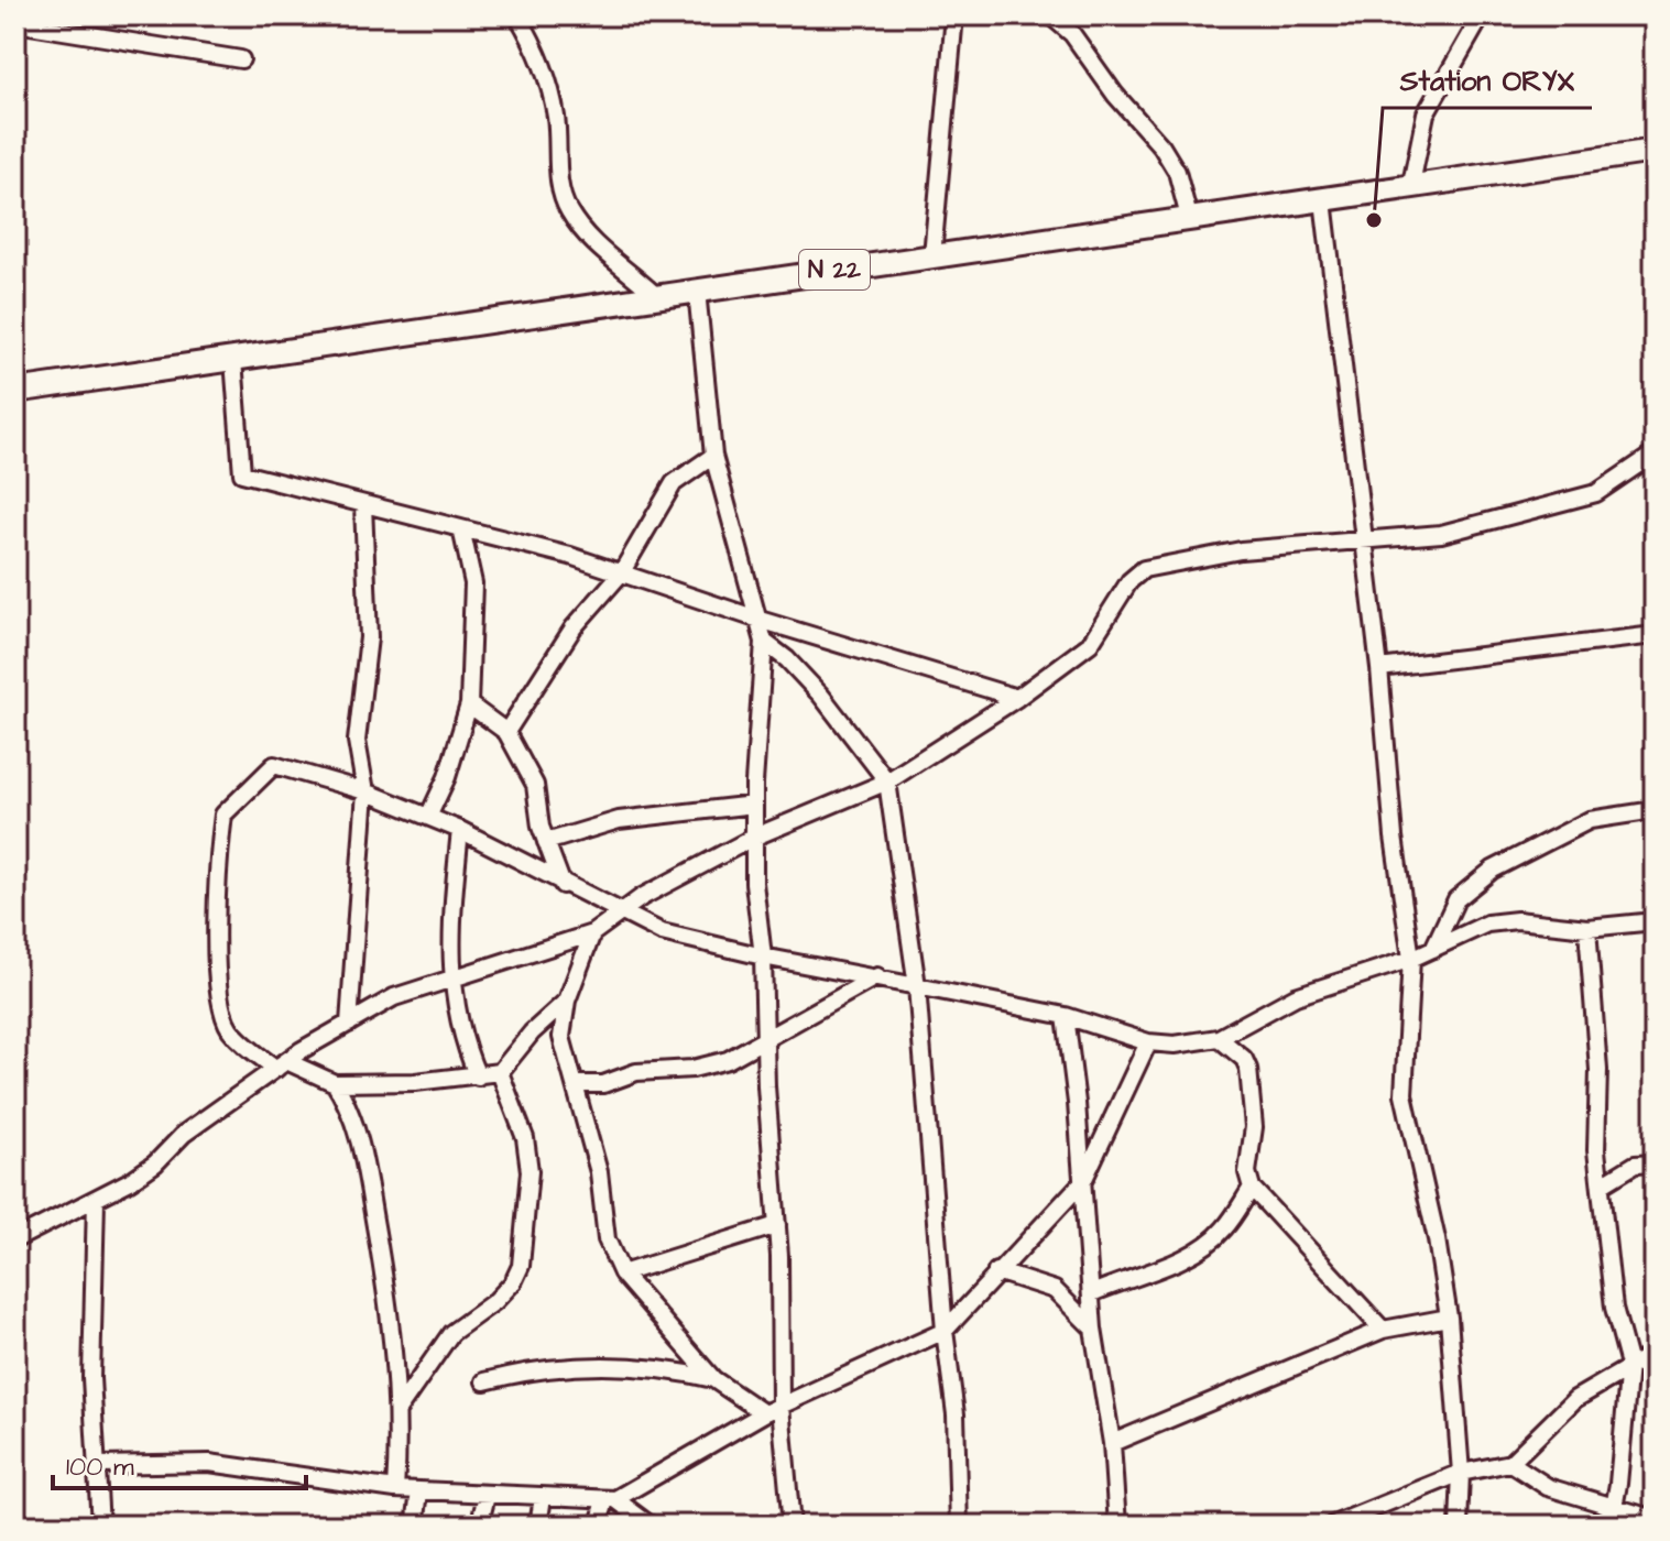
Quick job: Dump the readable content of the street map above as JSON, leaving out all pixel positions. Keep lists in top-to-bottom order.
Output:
{
  "streets": {
    "main road": ["N 22"]
  },
  "places": ["Station ORYX"],
  "scale_bar": "100 m"
}
